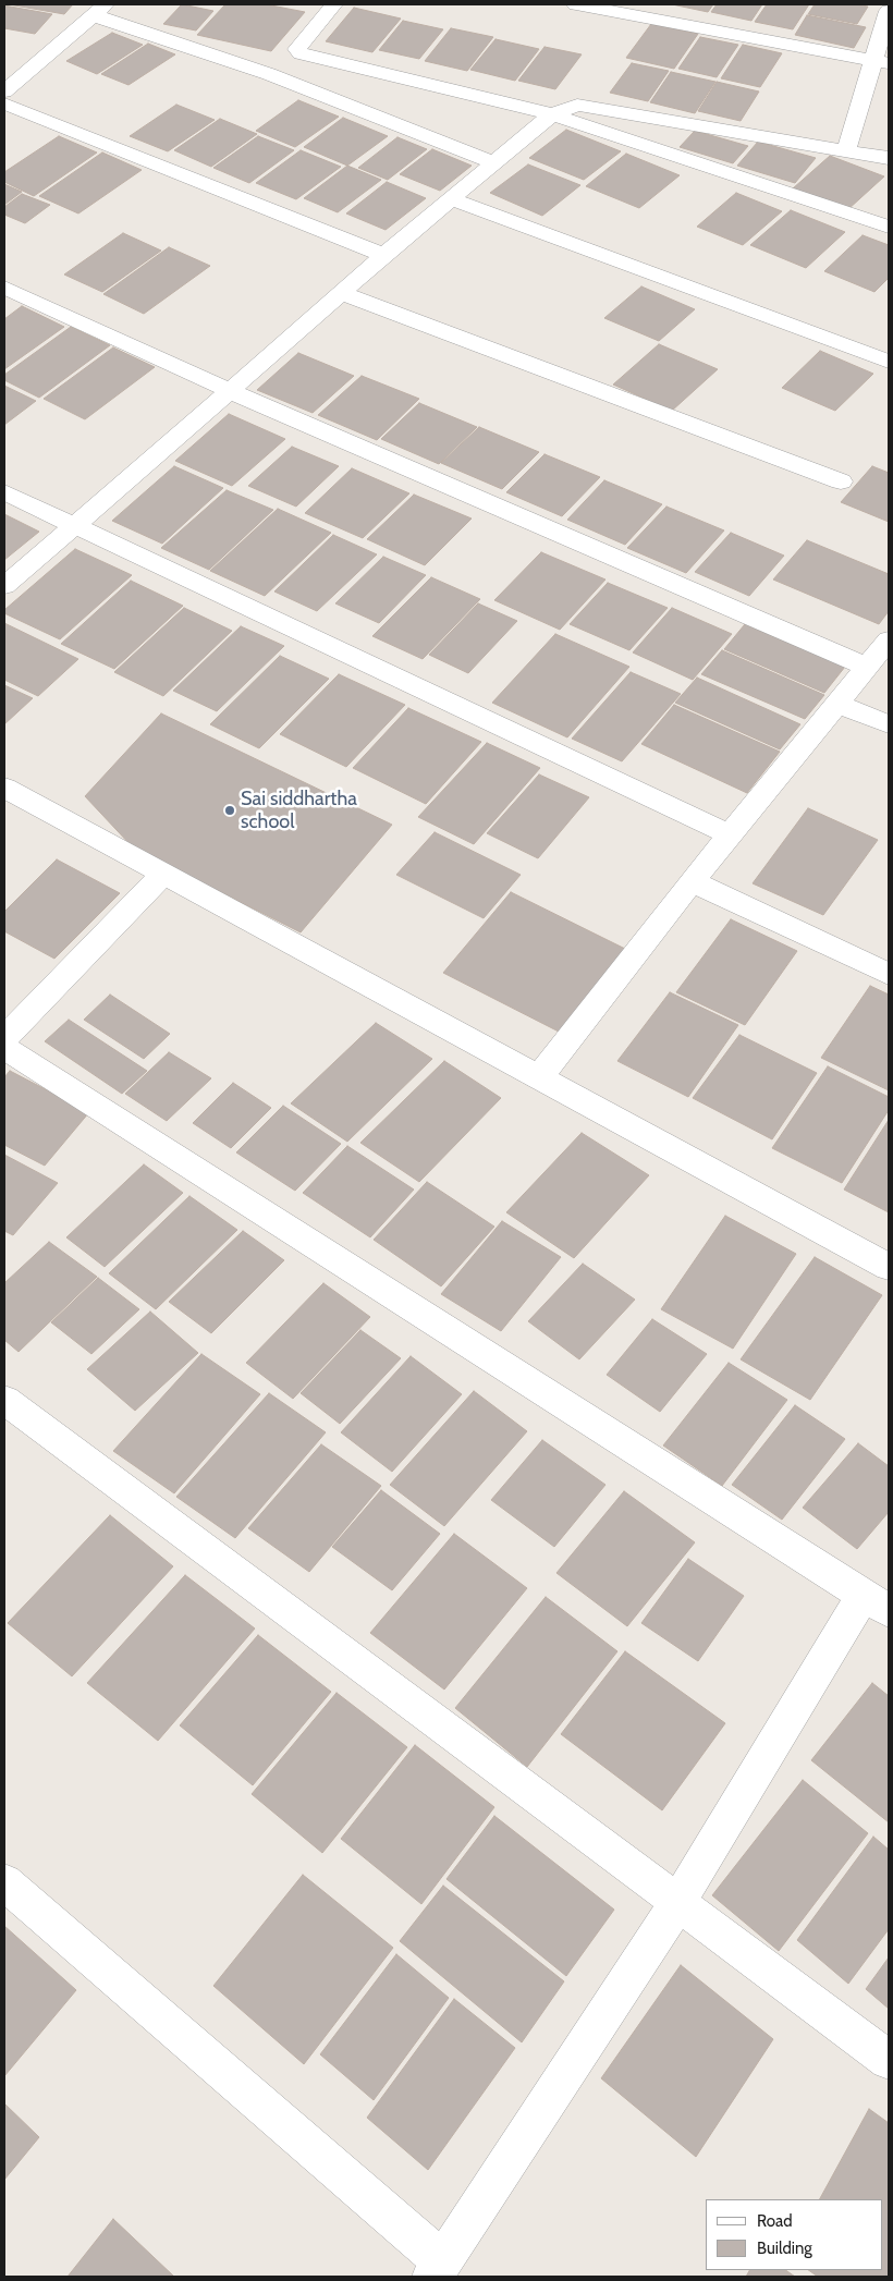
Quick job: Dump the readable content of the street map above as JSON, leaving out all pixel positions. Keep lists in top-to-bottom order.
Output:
{
  "places": ["Sai siddhartha school"],
  "legend": ["Road", "Building"]
}
